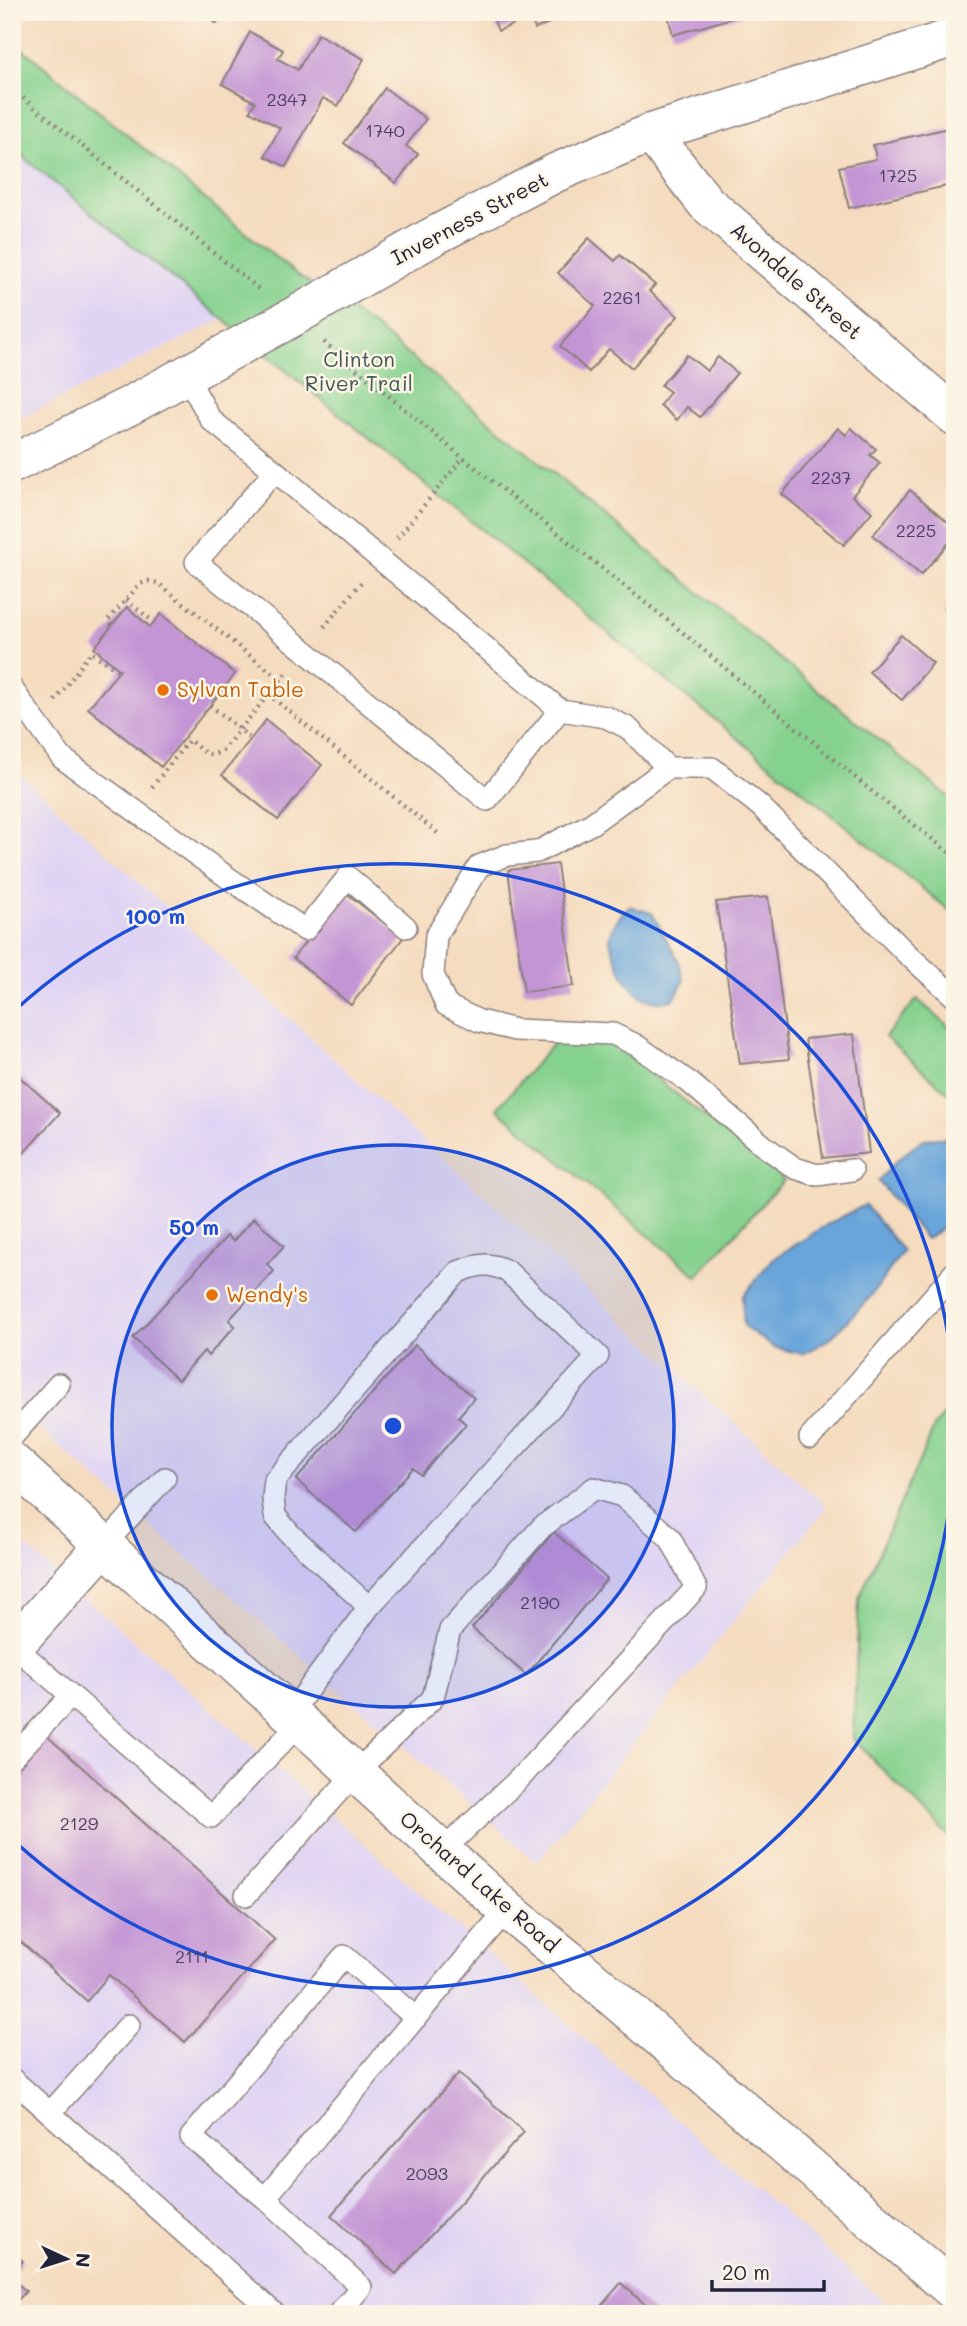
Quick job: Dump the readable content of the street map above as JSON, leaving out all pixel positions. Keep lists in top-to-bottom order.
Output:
{
  "streets": {
    "street": ["Inverness Street", "Avondale Street", "Orchard Lake Road"]
  },
  "crossings": [
    ["Inverness Street", "Avondale Street"]
  ],
  "parks": ["Clinton River Trail"],
  "places": ["Sylvan Table", "Wendy's"],
  "house_numbers": [
    "2347",
    "1740",
    "1725",
    "2261",
    "2237",
    "2225",
    "2190",
    "2129",
    "2111",
    "2093"
  ],
  "scale_bar": "20 m",
  "north": "right",
  "rings": ["100 m", "50 m"]
}
